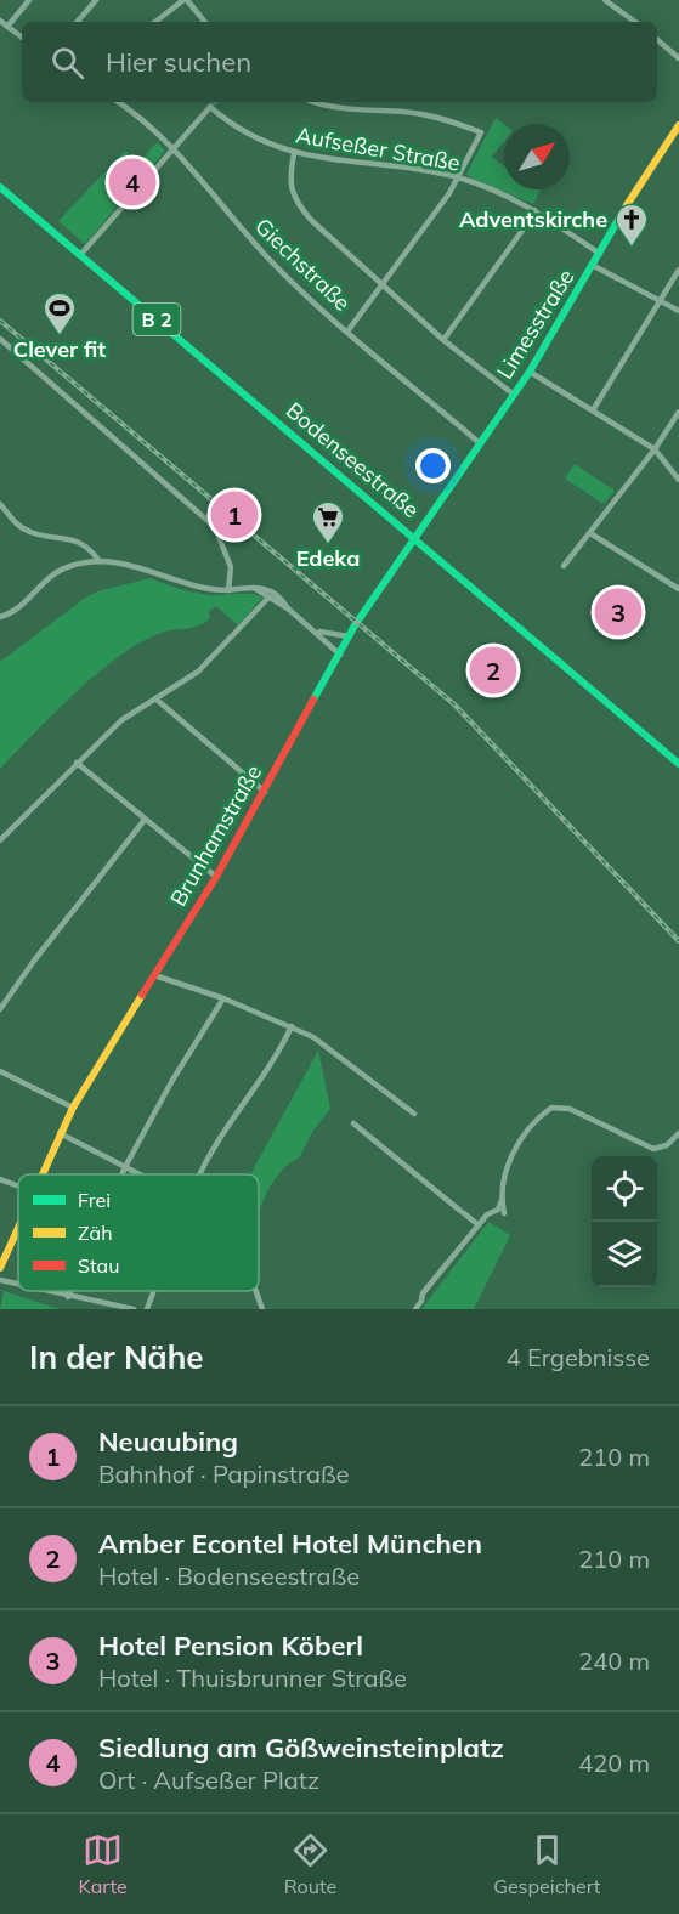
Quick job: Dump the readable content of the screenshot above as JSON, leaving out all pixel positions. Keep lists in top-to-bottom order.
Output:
{
  "streets": {
    "street": [
      "Aufseßer Straße",
      "Giechstraße",
      "B 2",
      "Limesstraße",
      "Bodenseestraße",
      "Brunhamstraße"
    ]
  },
  "crossings": [
    ["Aufseßer Straße", "Giechstraße"],
    ["Aufseßer Straße", "Limesstraße"],
    ["Giechstraße", "Limesstraße"],
    ["Limesstraße", "Bodenseestraße"],
    ["Limesstraße", "Brunhamstraße"],
    ["Bodenseestraße", "Brunhamstraße"]
  ],
  "places": {
    "church": ["Adventskirche"],
    "sports": ["Clever fit"],
    "supermarket": ["Edeka"]
  },
  "legend": ["Frei", "Zäh", "Stau"],
  "north": "top right",
  "page": {
    "search": "Hier suchen",
    "pins": [
      "4",
      "1",
      "3",
      "2"
    ],
    "heading": ["In der Nähe", "4 Ergebnisse"],
    "list": [
      {
        "mark": "1",
        "name": "Neuaubing",
        "note": "Bahnhof · Papinstraße",
        "value": "210 m"
      },
      {
        "mark": "2",
        "name": "Amber Econtel Hotel München",
        "note": "Hotel · Bodenseestraße",
        "value": "210 m"
      },
      {
        "mark": "3",
        "name": "Hotel Pension Köberl",
        "note": "Hotel · Thuisbrunner Straße",
        "value": "240 m"
      },
      {
        "mark": "4",
        "name": "Siedlung am Gößweinsteinplatz",
        "note": "Ort · Aufseßer Platz",
        "value": "420 m"
      }
    ],
    "nav": ["Karte", "Route", "Gespeichert"]
  }
}
